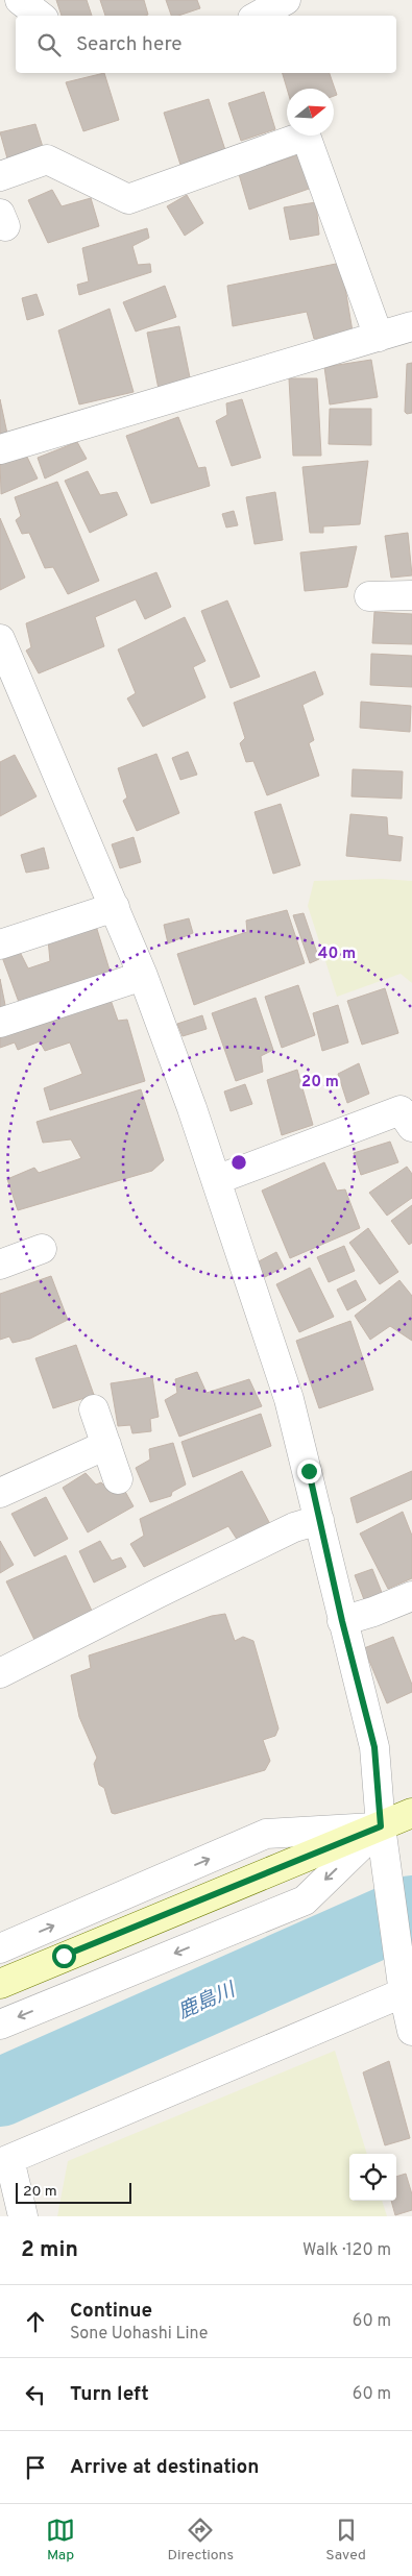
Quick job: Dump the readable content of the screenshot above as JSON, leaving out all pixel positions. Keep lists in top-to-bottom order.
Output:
{
  "water": ["鹿島川"],
  "scale_bar": "20 m",
  "north": "right",
  "page": {
    "search": "Search here",
    "scale": "20 m",
    "heading": ["2 min", "Walk · 120 m"],
    "list": [
      ["Continue", "Sone Uohashi Line", "60 m"],
      ["Turn left", "60 m"],
      "Arrive at destination"
    ],
    "nav": ["Map", "Directions", "Saved"]
  },
  "rings": ["40 m", "20 m"]
}
